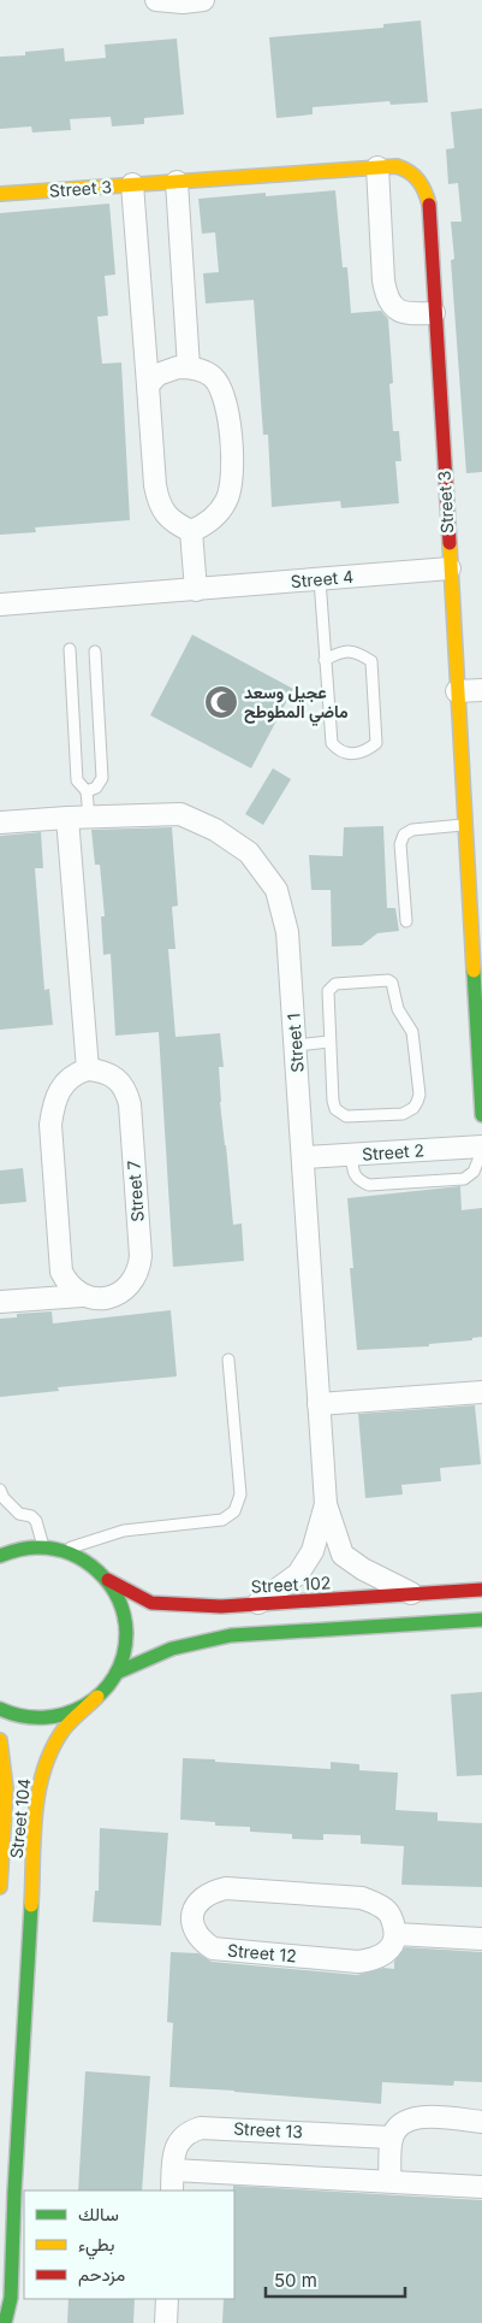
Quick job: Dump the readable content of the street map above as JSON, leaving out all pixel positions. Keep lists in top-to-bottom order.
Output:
{
  "streets": {
    "street": [
      "Street 3",
      "Street 4",
      "Street 1",
      "Street 2",
      "Street 7",
      "Street 102",
      "Street 104",
      "Street 12",
      "Street 13"
    ]
  },
  "crossings": [
    ["Street 3", "Street 4"],
    ["Street 1", "Street 2"],
    ["Street 1", "Street 102"]
  ],
  "places": {
    "mosque": ["عجيل وسعد ماضي المطوطح"]
  },
  "legend": ["سالك", "بطيء", "مزدحم"],
  "scale_bar": "50 m"
}
